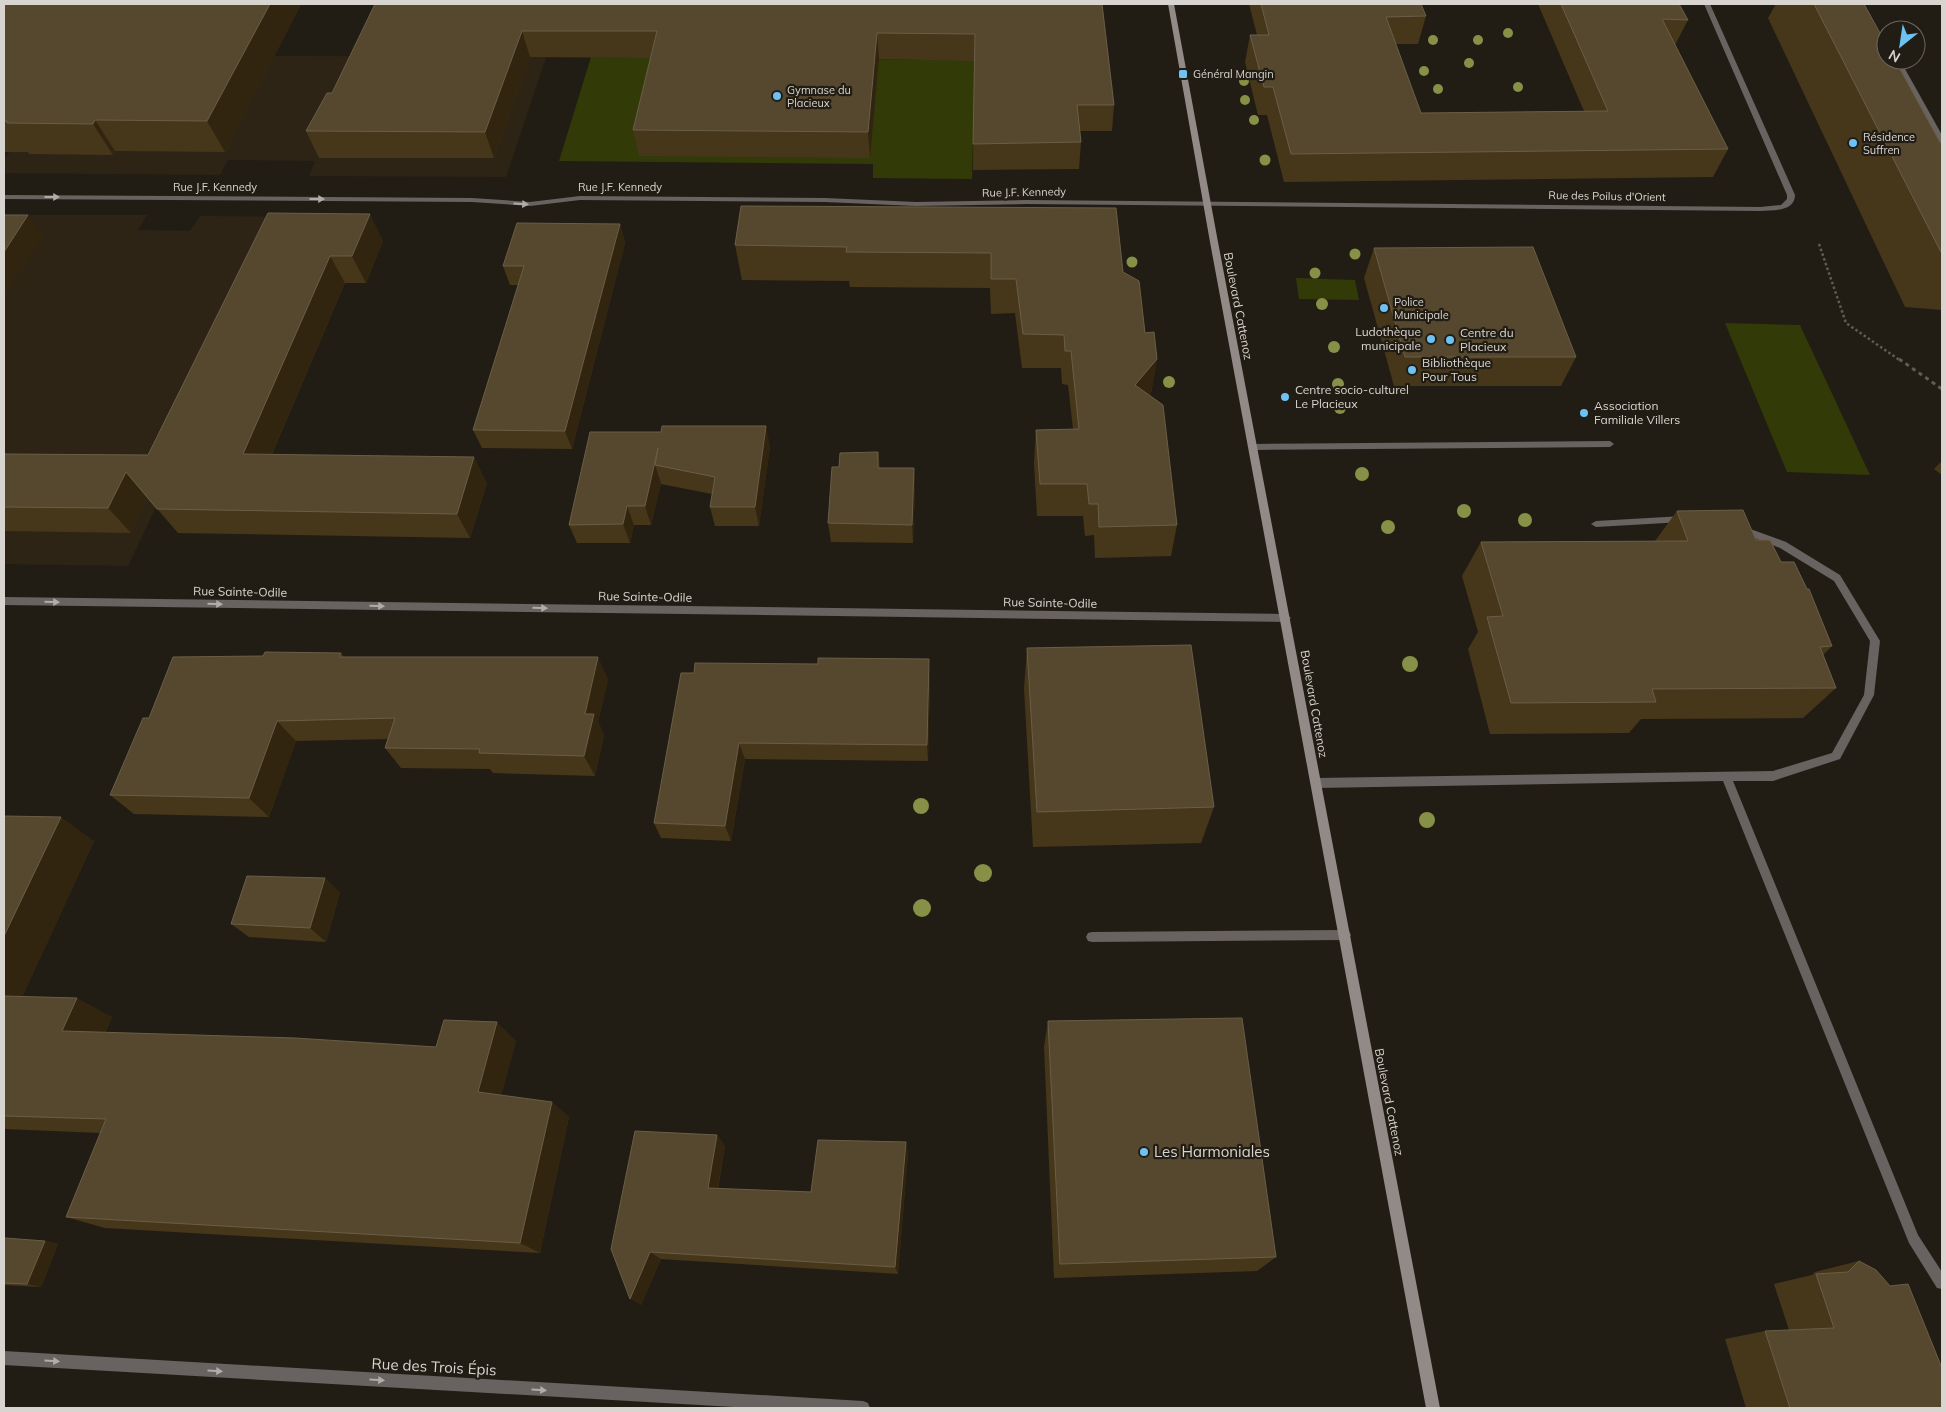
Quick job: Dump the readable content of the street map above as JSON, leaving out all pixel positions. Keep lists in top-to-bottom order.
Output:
{
  "streets": {
    "street": [
      "Rue J.F. Kennedy",
      "Rue des Poilus d'Orient",
      "Boulevard Cattenoz",
      "Rue Sainte-Odile",
      "Rue des Trois Épis"
    ]
  },
  "crossings": [
    ["Rue J.F. Kennedy", "Rue des Poilus d'Orient"],
    ["Rue J.F. Kennedy", "Boulevard Cattenoz"],
    ["Rue des Poilus d'Orient", "Boulevard Cattenoz"],
    ["Boulevard Cattenoz", "Rue Sainte-Odile"]
  ],
  "one_way": ["Rue J.F. Kennedy", "Rue Sainte-Odile", "Rue des Trois Épis"],
  "places": {
    "transit": ["Général Mangin"],
    "other": [
      "Gymnase du Placieux",
      "Résidence Suffren",
      "Police Municipale",
      "Ludothèque municipale",
      "Centre du Placieux",
      "Bibliothèque Pour Tous",
      "Centre socio-culturel Le Placieux",
      "Association Familiale Villers",
      "Les Harmoniales"
    ]
  },
  "north": "bottom left"
}
